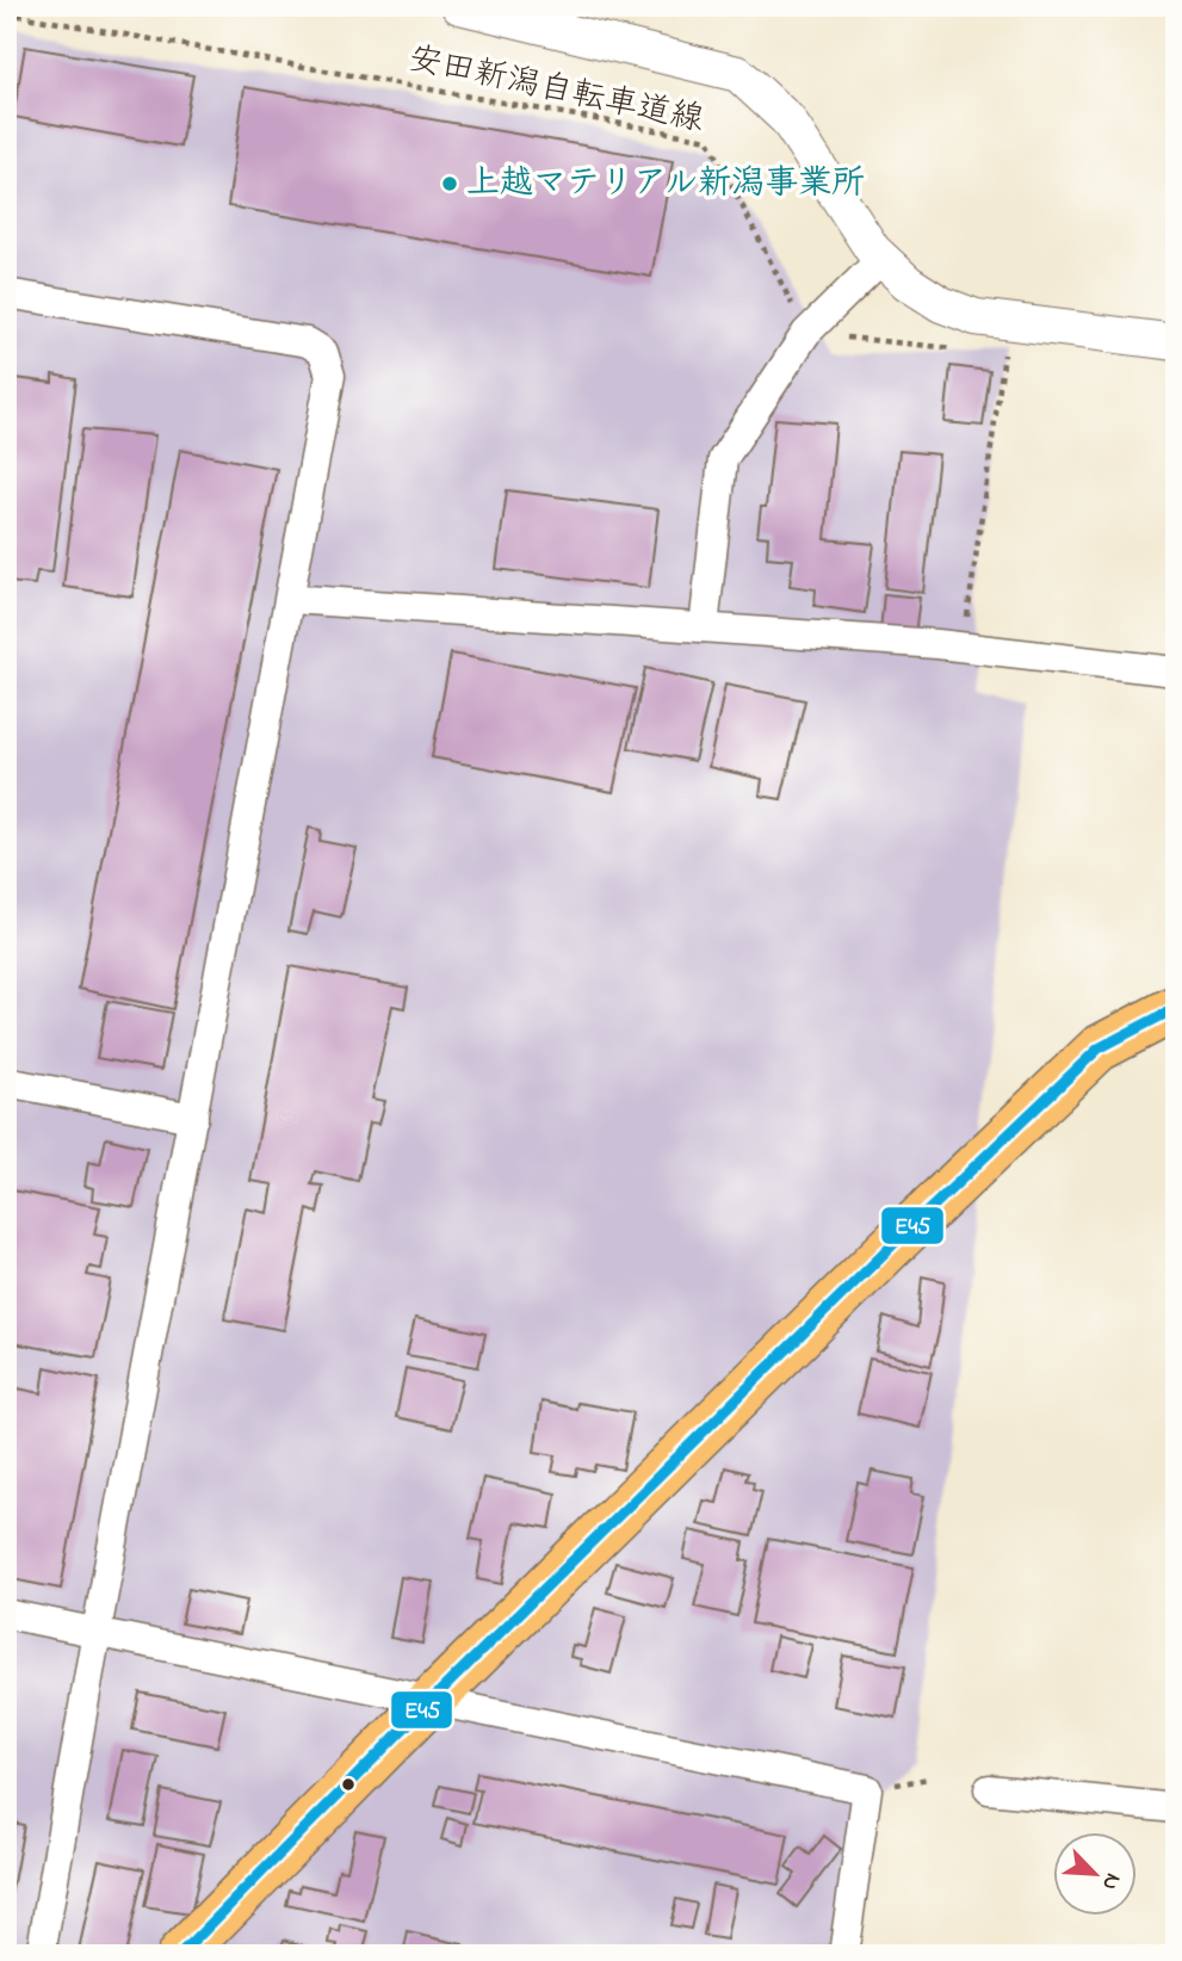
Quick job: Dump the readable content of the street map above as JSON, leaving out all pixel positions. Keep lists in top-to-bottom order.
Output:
{
  "streets": {
    "path": ["安田新潟自転車道線"]
  },
  "places": ["上越マテリアル新潟事業所"],
  "lines": ["transit line E45"],
  "north": "bottom right"
}
